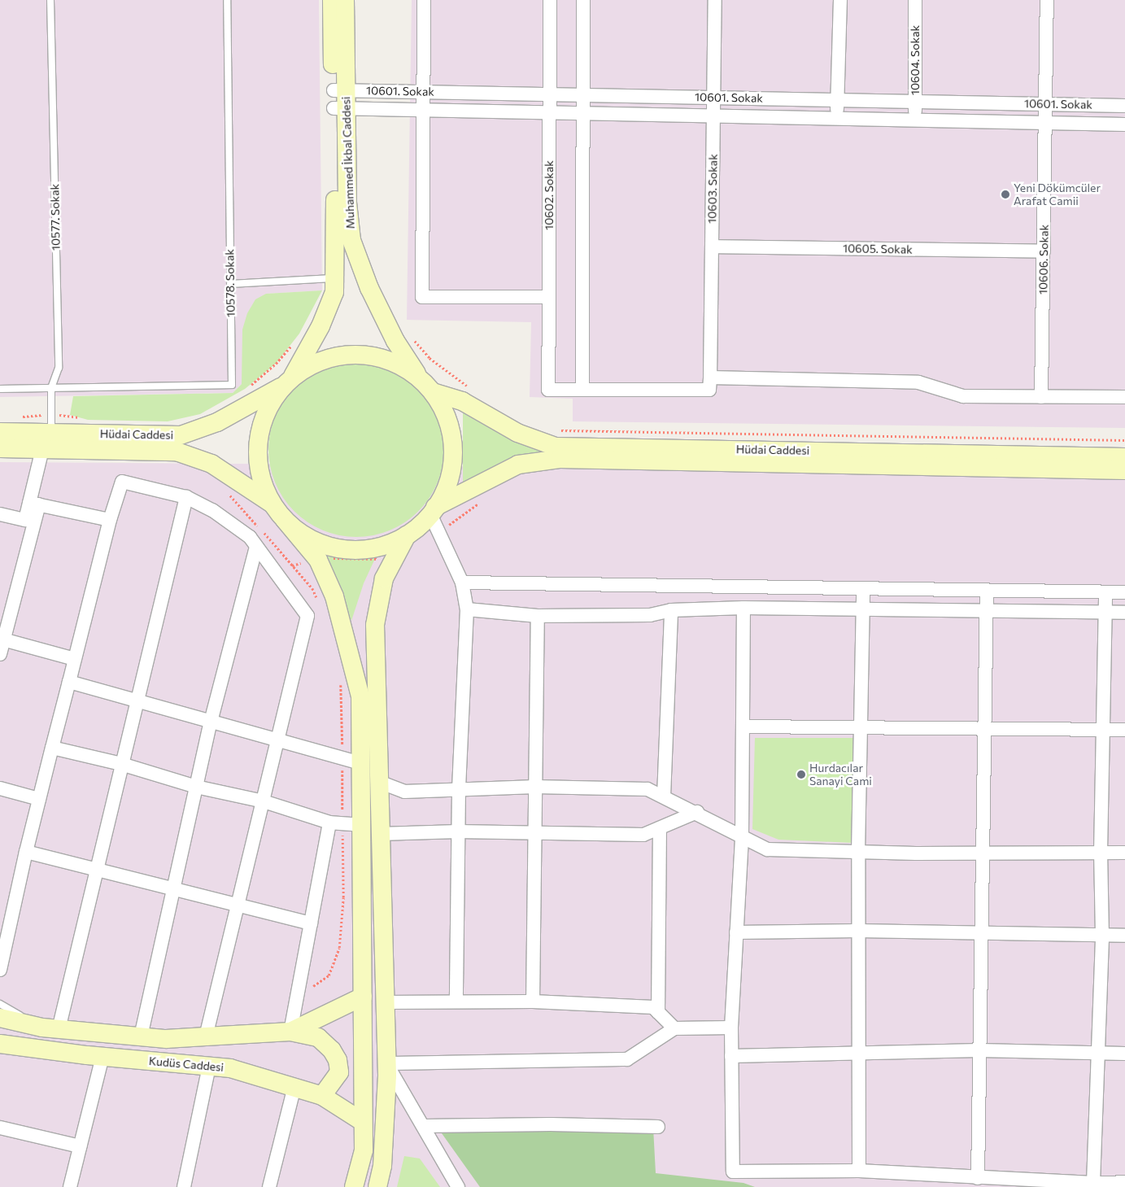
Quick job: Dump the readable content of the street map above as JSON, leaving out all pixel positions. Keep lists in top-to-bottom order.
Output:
{
  "streets": {
    "street": [
      "10604. Sokak",
      "10601. Sokak",
      "Muhammed İkbal Caddesi",
      "10603. Sokak",
      "10602. Sokak",
      "10605. Sokak",
      "10606. Sokak",
      "Hüdai Caddesi",
      "Kudüs Caddesi"
    ],
    "lane": ["10577. Sokak", "10578. Sokak"]
  },
  "crossings": [
    ["10604. Sokak", "10601. Sokak"],
    ["10601. Sokak", "Muhammed İkbal Caddesi"],
    ["10601. Sokak", "10603. Sokak"],
    ["10601. Sokak", "10602. Sokak"],
    ["10601. Sokak", "10606. Sokak"],
    ["Muhammed İkbal Caddesi", "Hüdai Caddesi"],
    ["10603. Sokak", "10605. Sokak"],
    ["10577. Sokak", "10578. Sokak"],
    ["10577. Sokak", "Hüdai Caddesi"],
    ["10605. Sokak", "10606. Sokak"]
  ],
  "places": ["Yeni Dökümcüler Arafat Camii", "Hurdacılar Sanayi Cami"]
}
